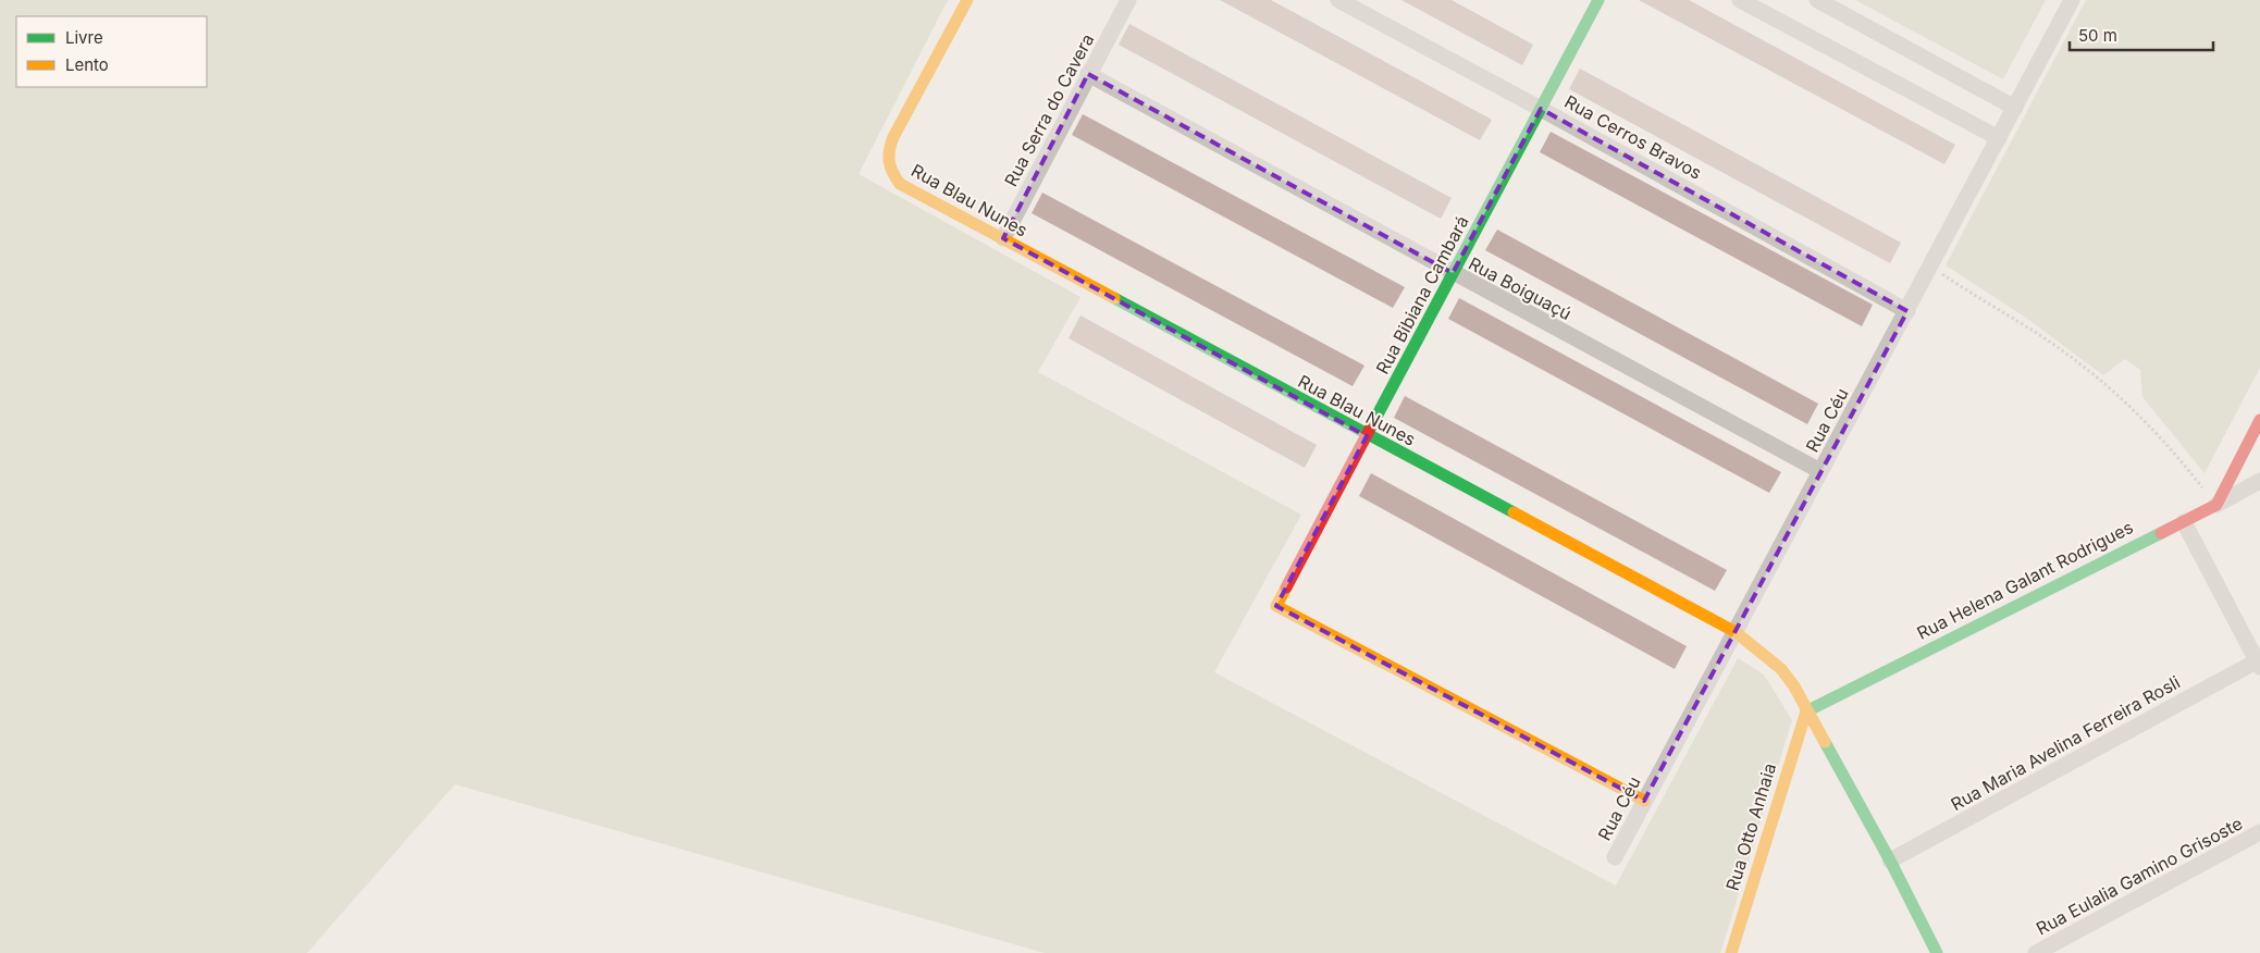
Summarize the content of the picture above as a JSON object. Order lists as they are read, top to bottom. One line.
{"streets":{"street":["Rua Serra do Cavera","Rua Cerros Bravos","Rua Blau Nunes","Rua Boiguaçú","Rua Bibiana Cambará","Rua Céu","Rua Helena Galant Rodrigues","Rua Maria Avelina Ferreira Rosli","Rua Otto Anhaia","Rua Eulalia Gamino Grisoste"]},"crossings":[["Rua Serra do Cavera","Rua Blau Nunes"],["Rua Serra do Cavera","Rua Boiguaçú"],["Rua Cerros Bravos","Rua Bibiana Cambará"],["Rua Cerros Bravos","Rua Céu"],["Rua Blau Nunes","Rua Bibiana Cambará"],["Rua Blau Nunes","Rua Céu"],["Rua Blau Nunes","Rua Helena Galant Rodrigues"],["Rua Blau Nunes","Rua Maria Avelina Ferreira Rosli"],["Rua Blau Nunes","Rua Otto Anhaia"],["Rua Boiguaçú","Rua Bibiana Cambará"],["Rua Boiguaçú","Rua Céu"],["Rua Bibiana Cambará","Rua Céu"],["Rua Helena Galant Rodrigues","Rua Otto Anhaia"]],"legend":["Livre","Lento"],"scale_bar":"50 m"}
